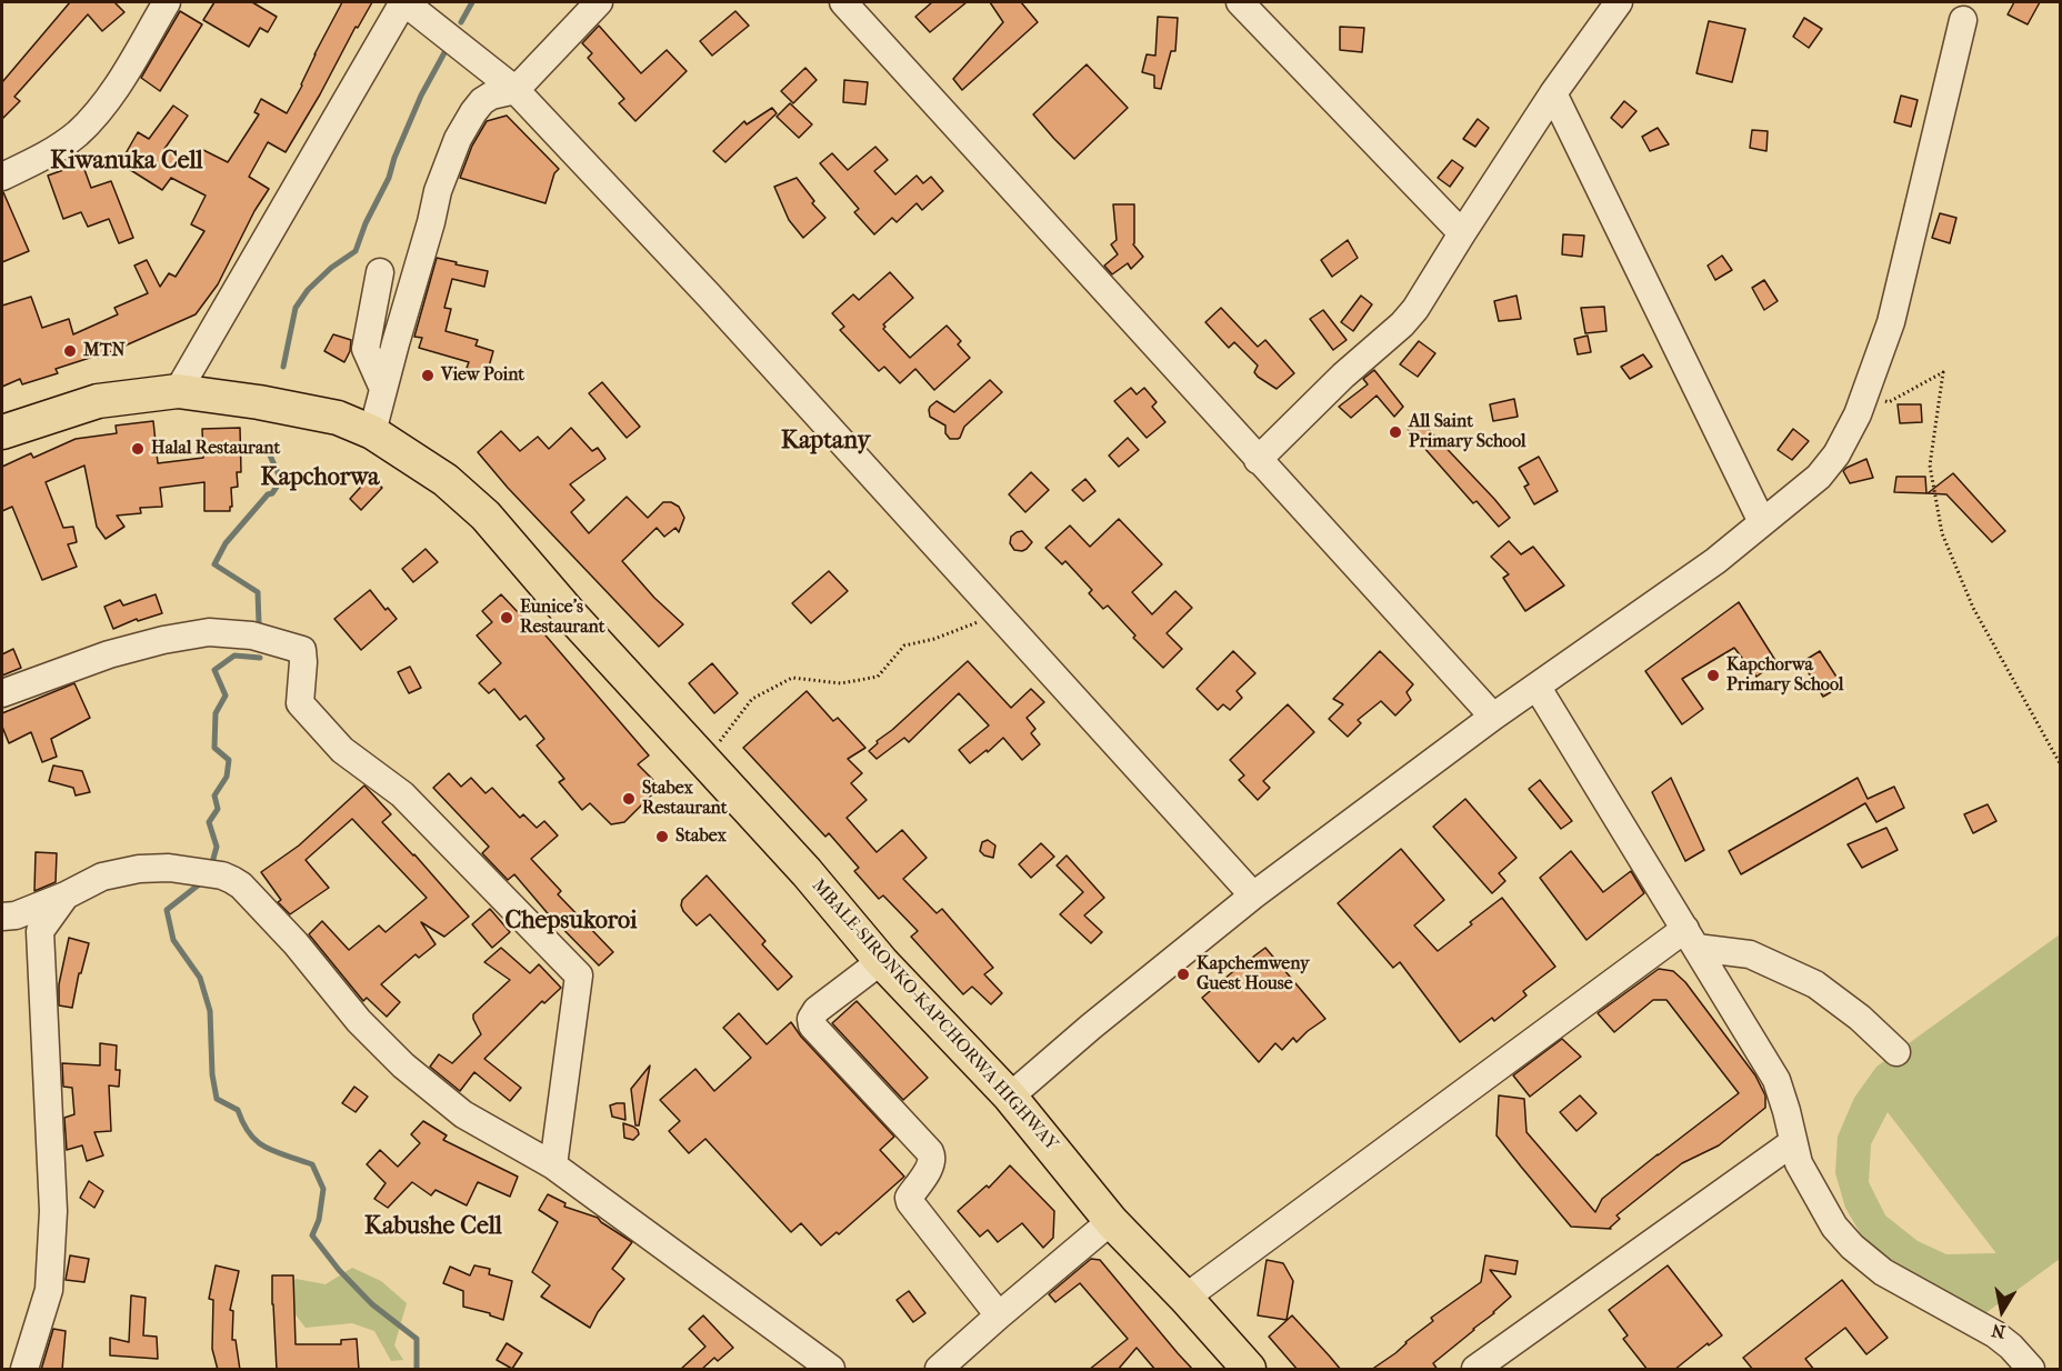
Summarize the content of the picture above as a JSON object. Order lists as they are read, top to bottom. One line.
{"streets":{"main road":["MBALE-SIRONKO-KAPCHORWA HIGHWAY"]},"districts":["Kiwanuka Cell","Kaptany","Kapchorwa","Chepsukoroi","Kabushe Cell"],"places":["MTN","View Point","All Saint Primary School","Halal Restaurant","Eunice's Restaurant","Kapchorwa Primary School","Stabex Restaurant","Stabex","Kapchemweny Guest House"],"north":"bottom"}
